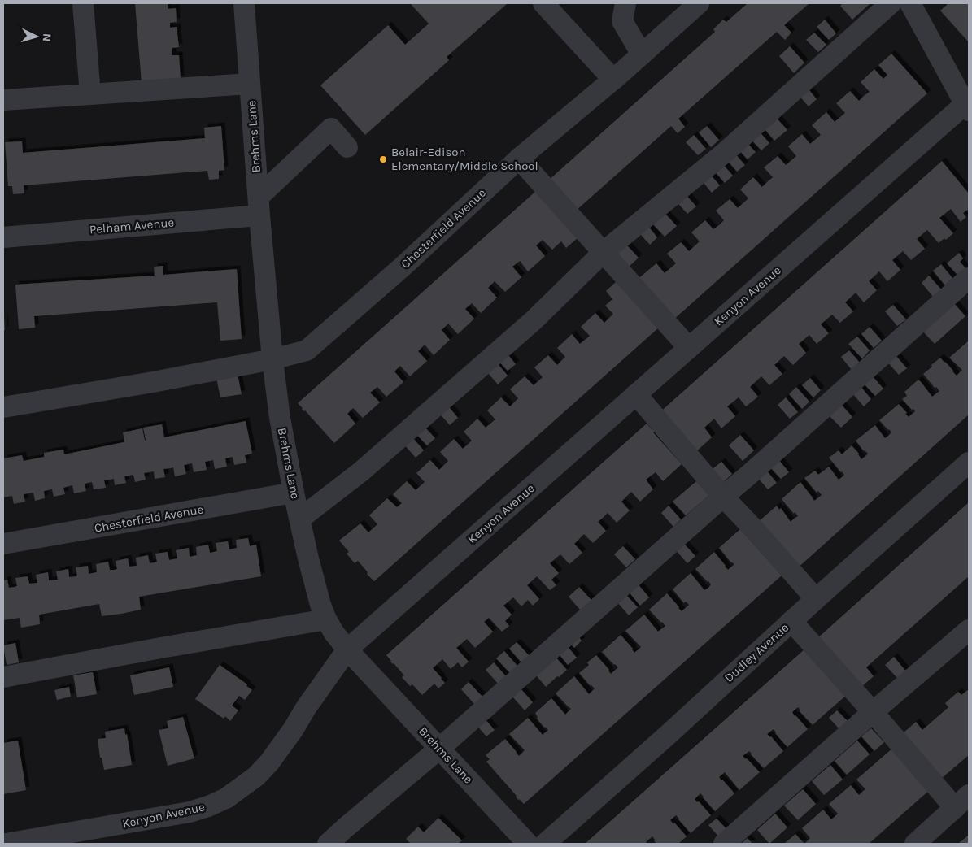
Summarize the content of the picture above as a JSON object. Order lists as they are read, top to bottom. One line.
{"streets":{"street":["Brehms Lane","Pelham Avenue","Chesterfield Avenue","Kenyon Avenue","Dudley Avenue"]},"crossings":[["Brehms Lane","Pelham Avenue"],["Brehms Lane","Chesterfield Avenue"],["Brehms Lane","Kenyon Avenue"]],"places":["Belair-Edison Elementary/Middle School"],"north":"right"}
